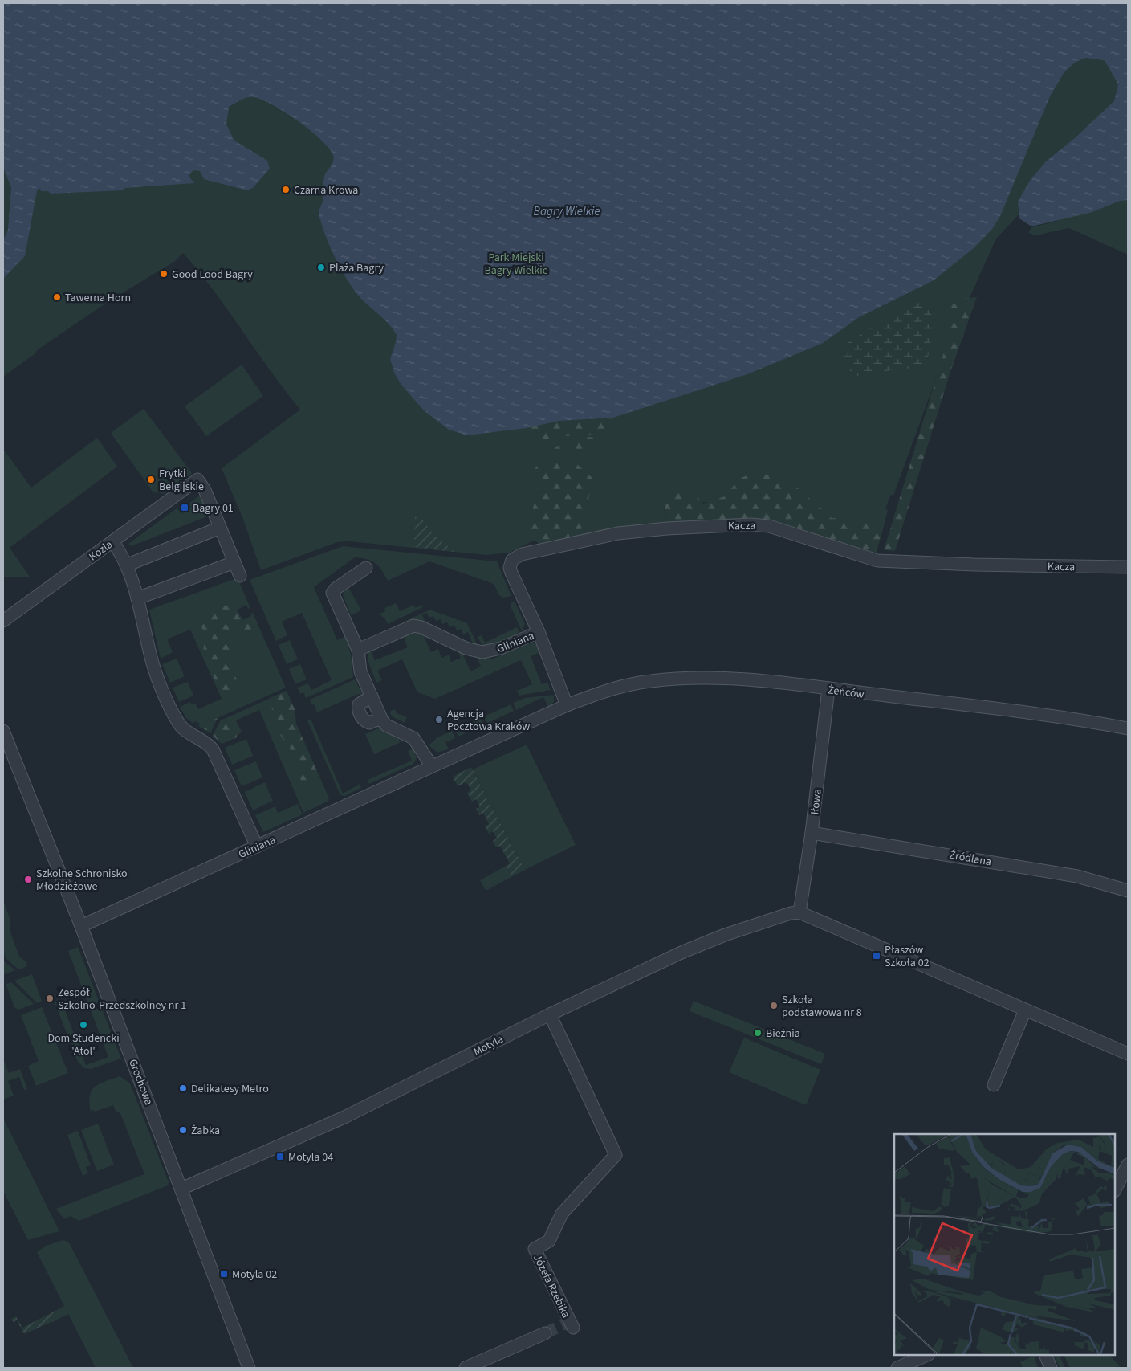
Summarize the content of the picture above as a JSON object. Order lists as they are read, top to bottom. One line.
{"streets":{"street":["Kacza","Kozia","Gliniana","Żeńców","Iłowa","Źródlana","Motyla","Grochowa","Józefa Rzebika"]},"crossings":[["Kacza","Gliniana"],["Kacza","Żeńców"],["Gliniana","Żeńców"],["Gliniana","Grochowa"],["Żeńców","Iłowa"],["Iłowa","Źródlana"],["Iłowa","Motyla"],["Motyla","Grochowa"],["Motyla","Józefa Rzebika"]],"water":["Bagry Wielkie"],"parks":["Park Miejski Bagry Wielkie"],"places":{"other":["Czarna Krowa","Plaża Bagry","Good Lood Bagry","Tawerna Horn","Frytki Belgijskie","Agencja Pocztowa Kraków","Szkolne Schronisko Młodzieżowe","Zespół Szkolno-Przedszkolney nr 1","Szkoła podstawowa nr 8","Dom Studencki \"Atol\"","Bieżnia","Delikatesy Metro","Żabka"],"transit":["Bagry 01","Płaszów Szkoła 02","Motyla 04","Motyla 02"]}}
